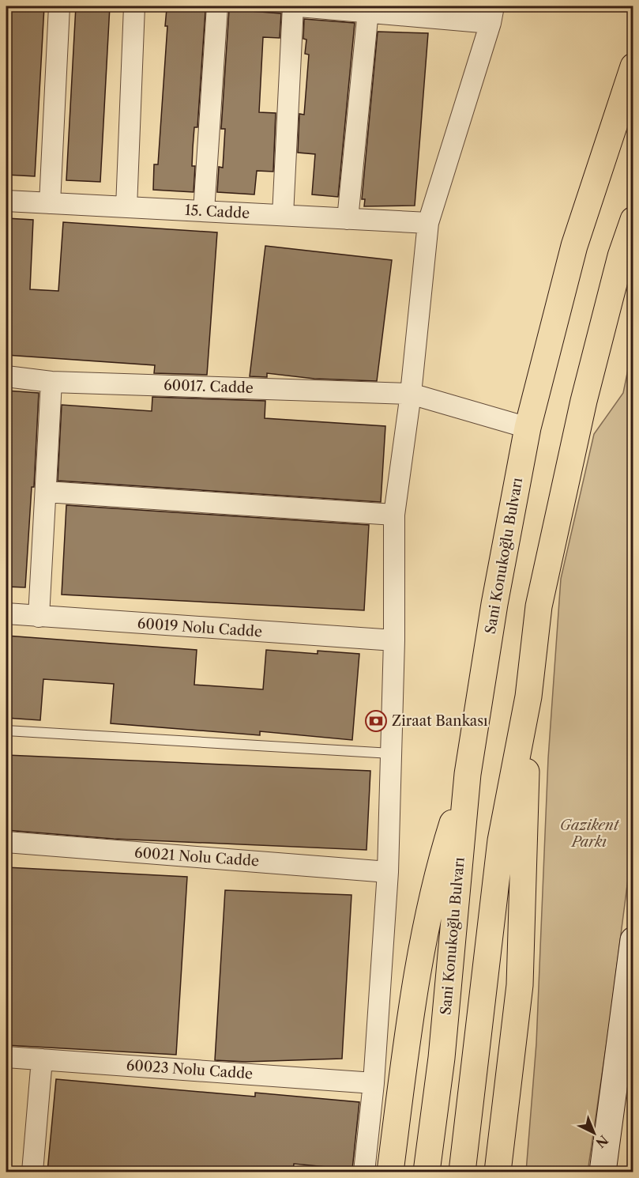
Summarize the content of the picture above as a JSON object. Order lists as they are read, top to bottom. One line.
{"streets":{"highway":["Sani Konukoğlu Bulvarı"],"street":["15. Cadde","60017. Cadde","60019 Nolu Cadde","60021 Nolu Cadde","60023 Nolu Cadde"]},"crossings":[["60017. Cadde","Sani Konukoğlu Bulvarı"]],"parks":["Gazikent Parkı"],"places":{"bank":["Ziraat Bankası"]},"north":"bottom right"}
